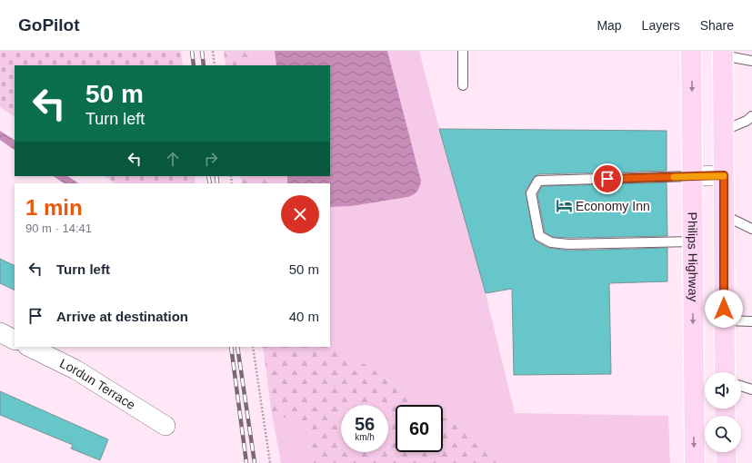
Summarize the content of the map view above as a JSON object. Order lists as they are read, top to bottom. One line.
{"streets":{"main road":["Philips Highway"],"street":["Lordun Terrace"]},"places":{"hotel":["Economy Inn"]},"page":{"header":"GoPilot","nav":["Map","Layers","Share"],"turn":["50 m","Turn left"],"heading":["1 min","90 m · 14:41"],"list":[{"name":"Turn left","value":"50 m"},{"name":"Arrive at destination","value":"40 m"}],"speed":"56 km/h","limit":"60"}}
